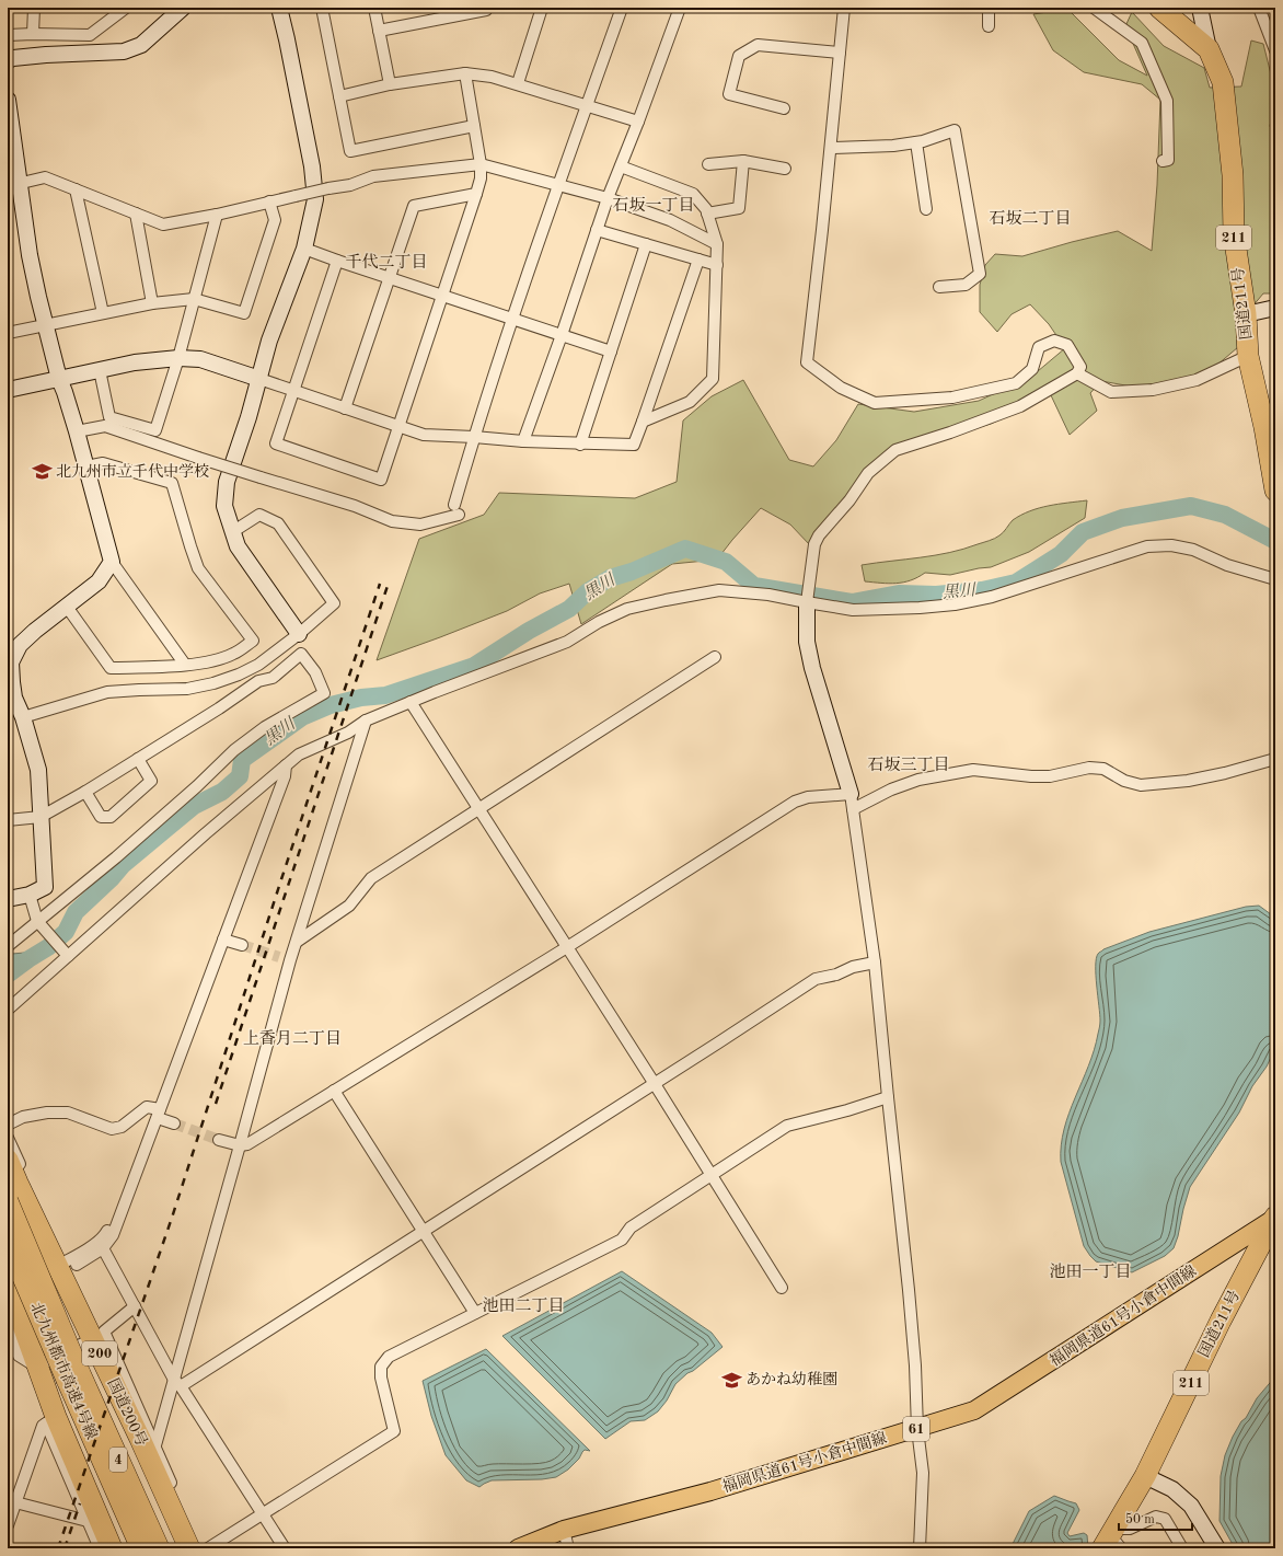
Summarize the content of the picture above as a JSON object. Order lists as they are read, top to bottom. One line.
{"streets":{"highway":["211","国道211号","200","北九州都市高速4号線","国道200号","4"],"main road":["福岡県道61号小倉中間線","61"]},"crossings":[["国道211号","福岡県道61号小倉中間線"]],"districts":["石坂一丁目","石坂二丁目","千代二丁目","石坂三丁目","上香月二丁目","池田一丁目","池田二丁目"],"water":["黒川"],"places":{"school or university":["北九州市立千代中学校","あかね幼稚園"]},"scale_bar":"50 m"}
